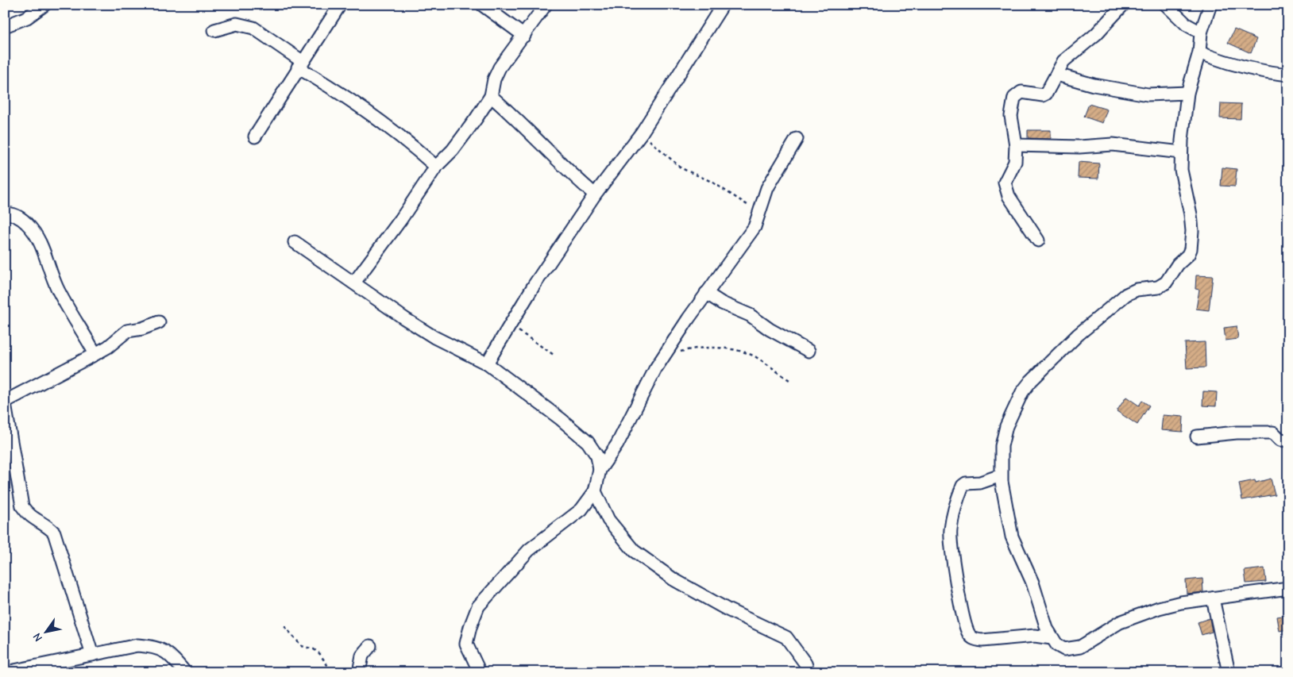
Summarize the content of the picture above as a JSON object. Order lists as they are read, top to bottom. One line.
{"north":"bottom left"}
